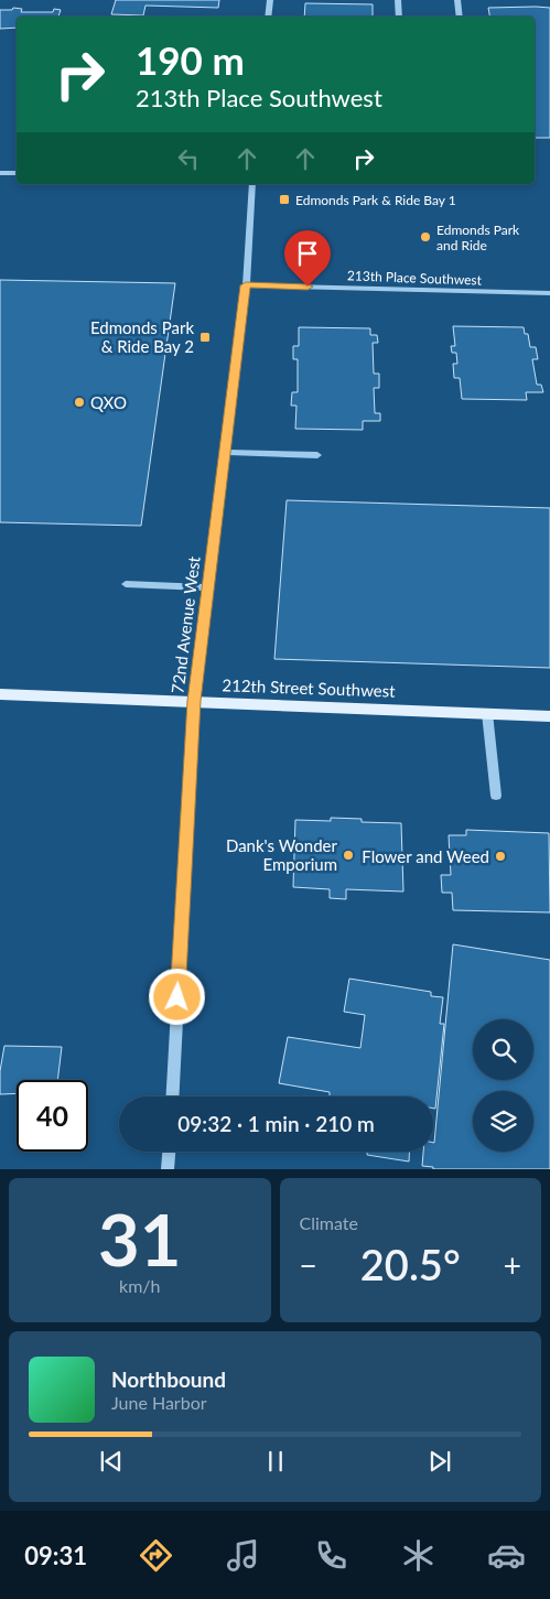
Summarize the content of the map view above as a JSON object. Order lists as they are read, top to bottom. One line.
{"streets":{"main road":["212th Street Southwest"],"street":["213th Place Southwest","72nd Avenue West"]},"crossings":[["213th Place Southwest","72nd Avenue West"],["72nd Avenue West","212th Street Southwest"]],"places":{"transit":["Edmonds Park & Ride Bay 1","Edmonds Park & Ride Bay 2"],"other":["Edmonds Park and Ride","QXO","Dank's Wonder Emporium","Flower and Weed"]},"page":{"turn":["190 m","213th Place Southwest"],"limit":"40","trip":"09:32 · 1 min · 210 m","tile":[["31","km/h"],"Climate"],"heat":["−","20.5°","+"],"song":["Northbound","June Harbor"],"tabs":"09:31"}}
